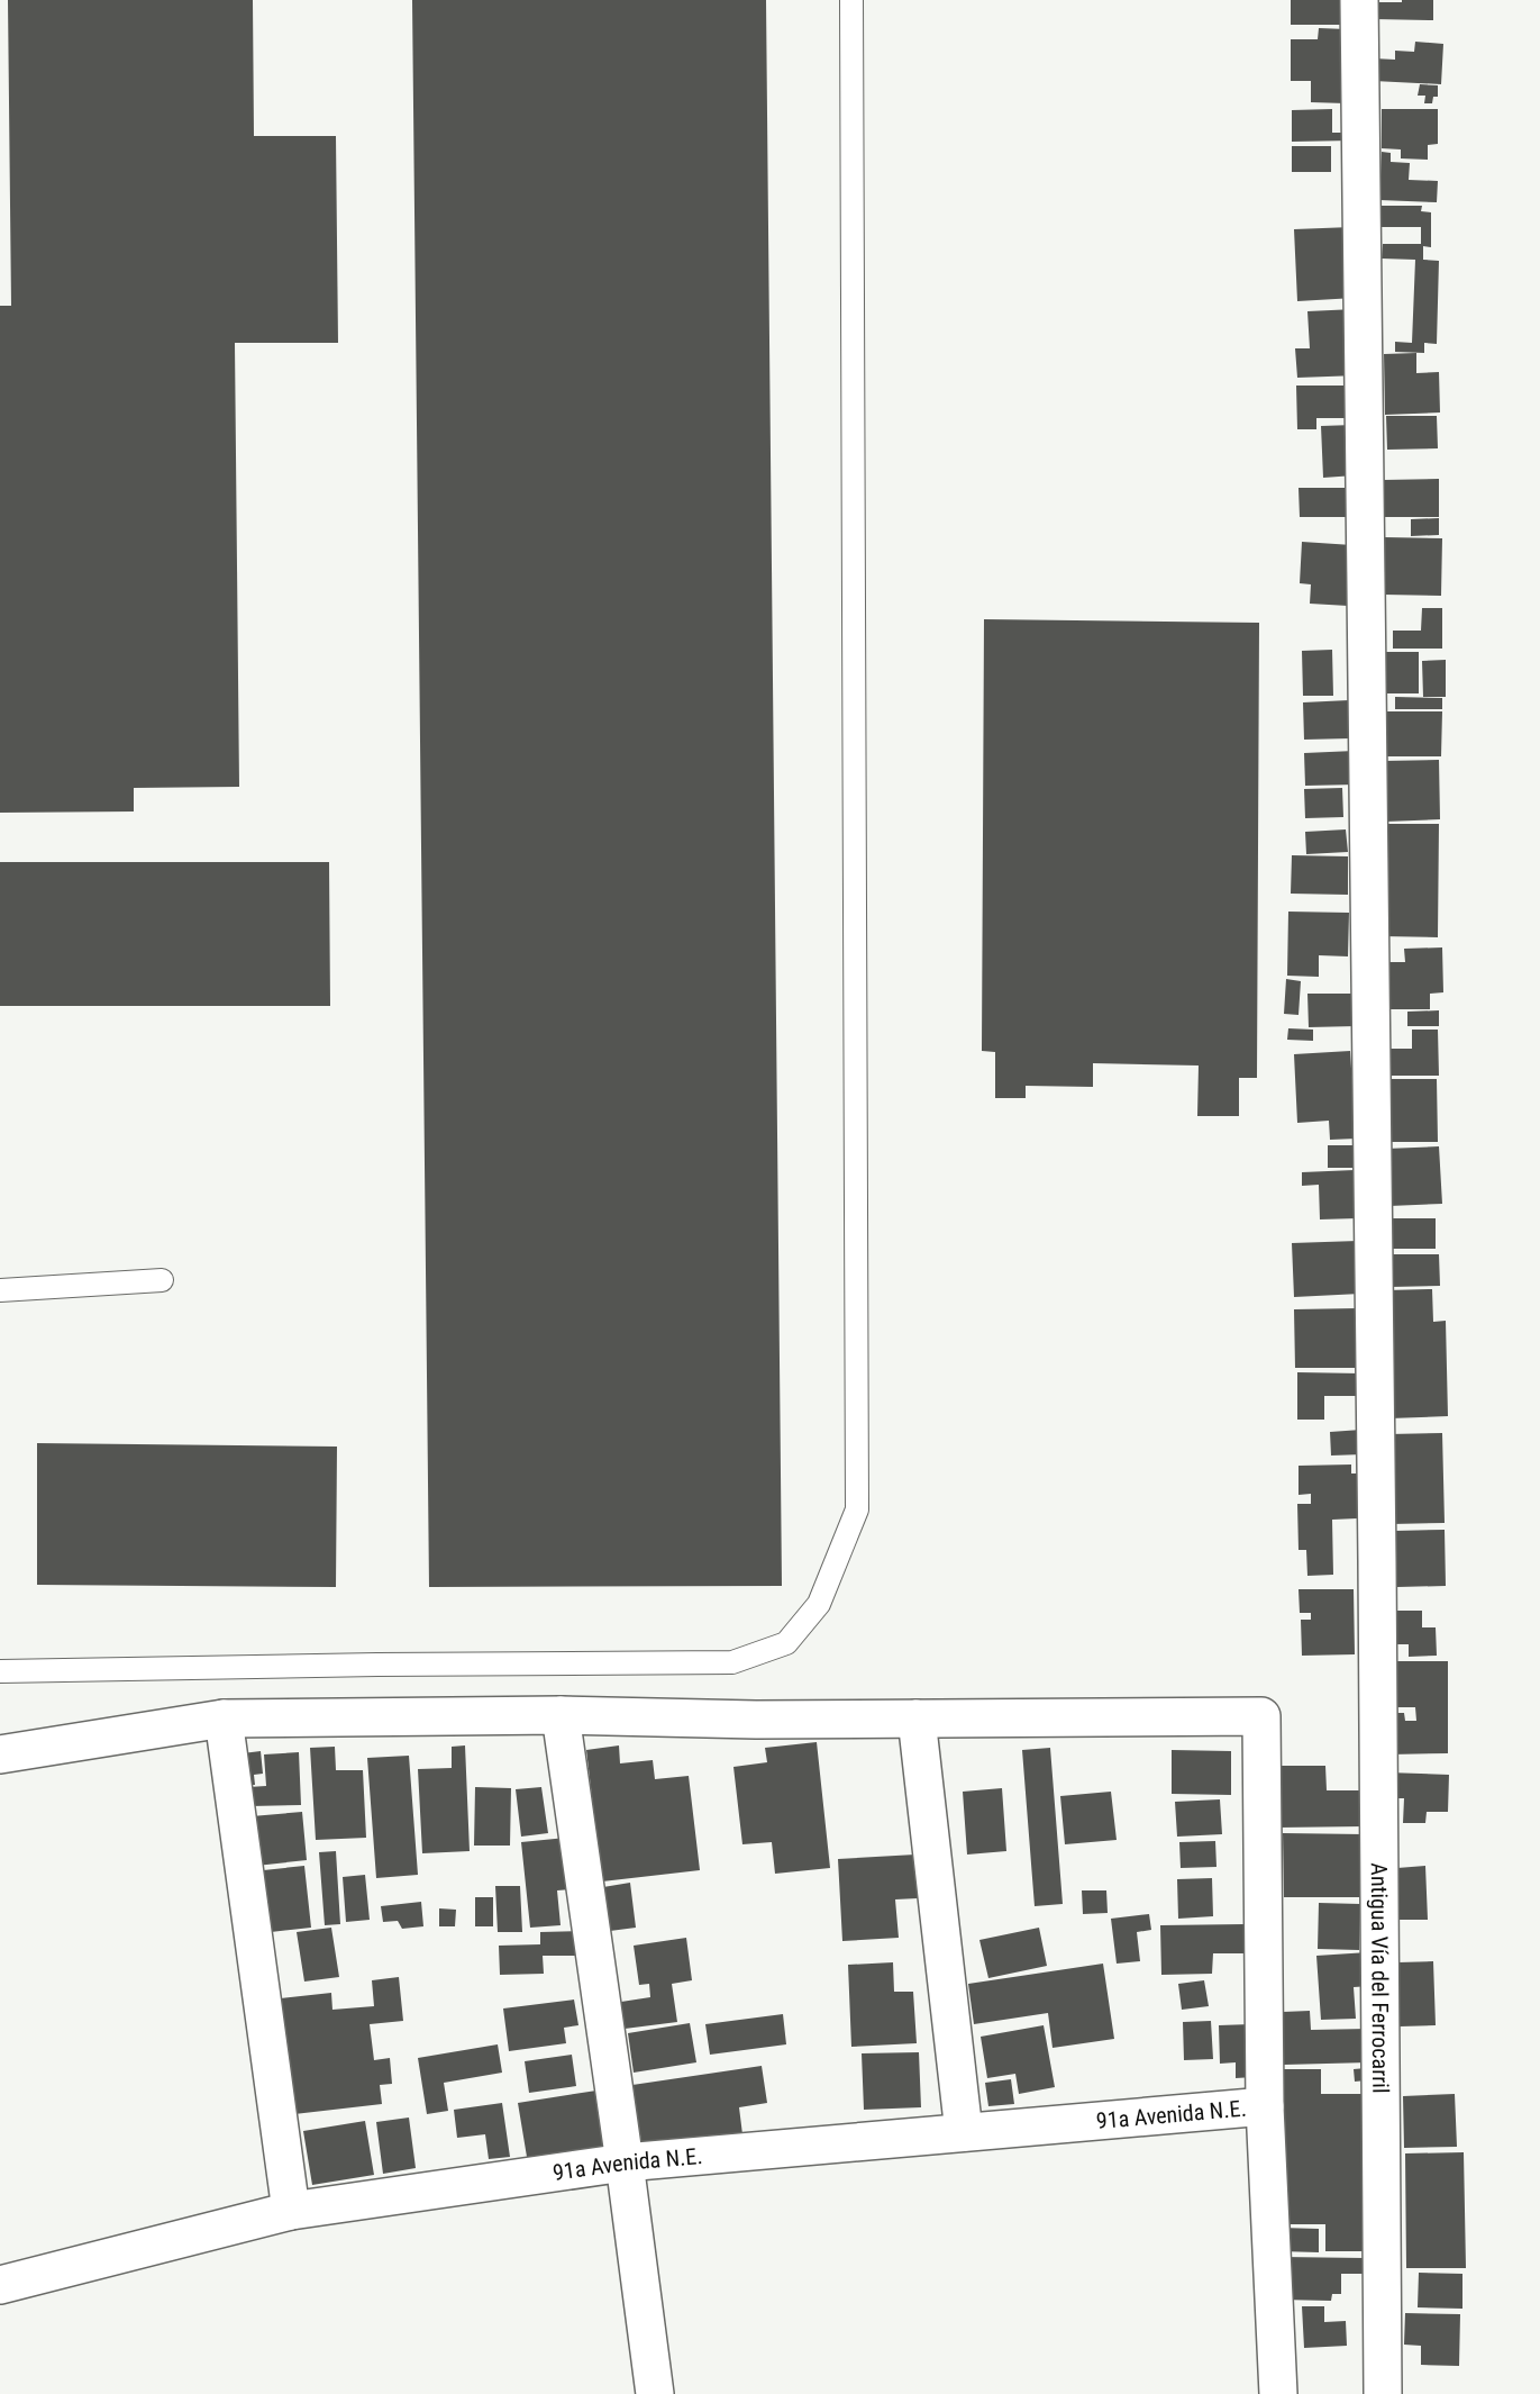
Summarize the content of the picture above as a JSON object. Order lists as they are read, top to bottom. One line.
{"streets":{"street":["Antigua Vía del Ferrocarril","91a Avenida N.E."]}}
